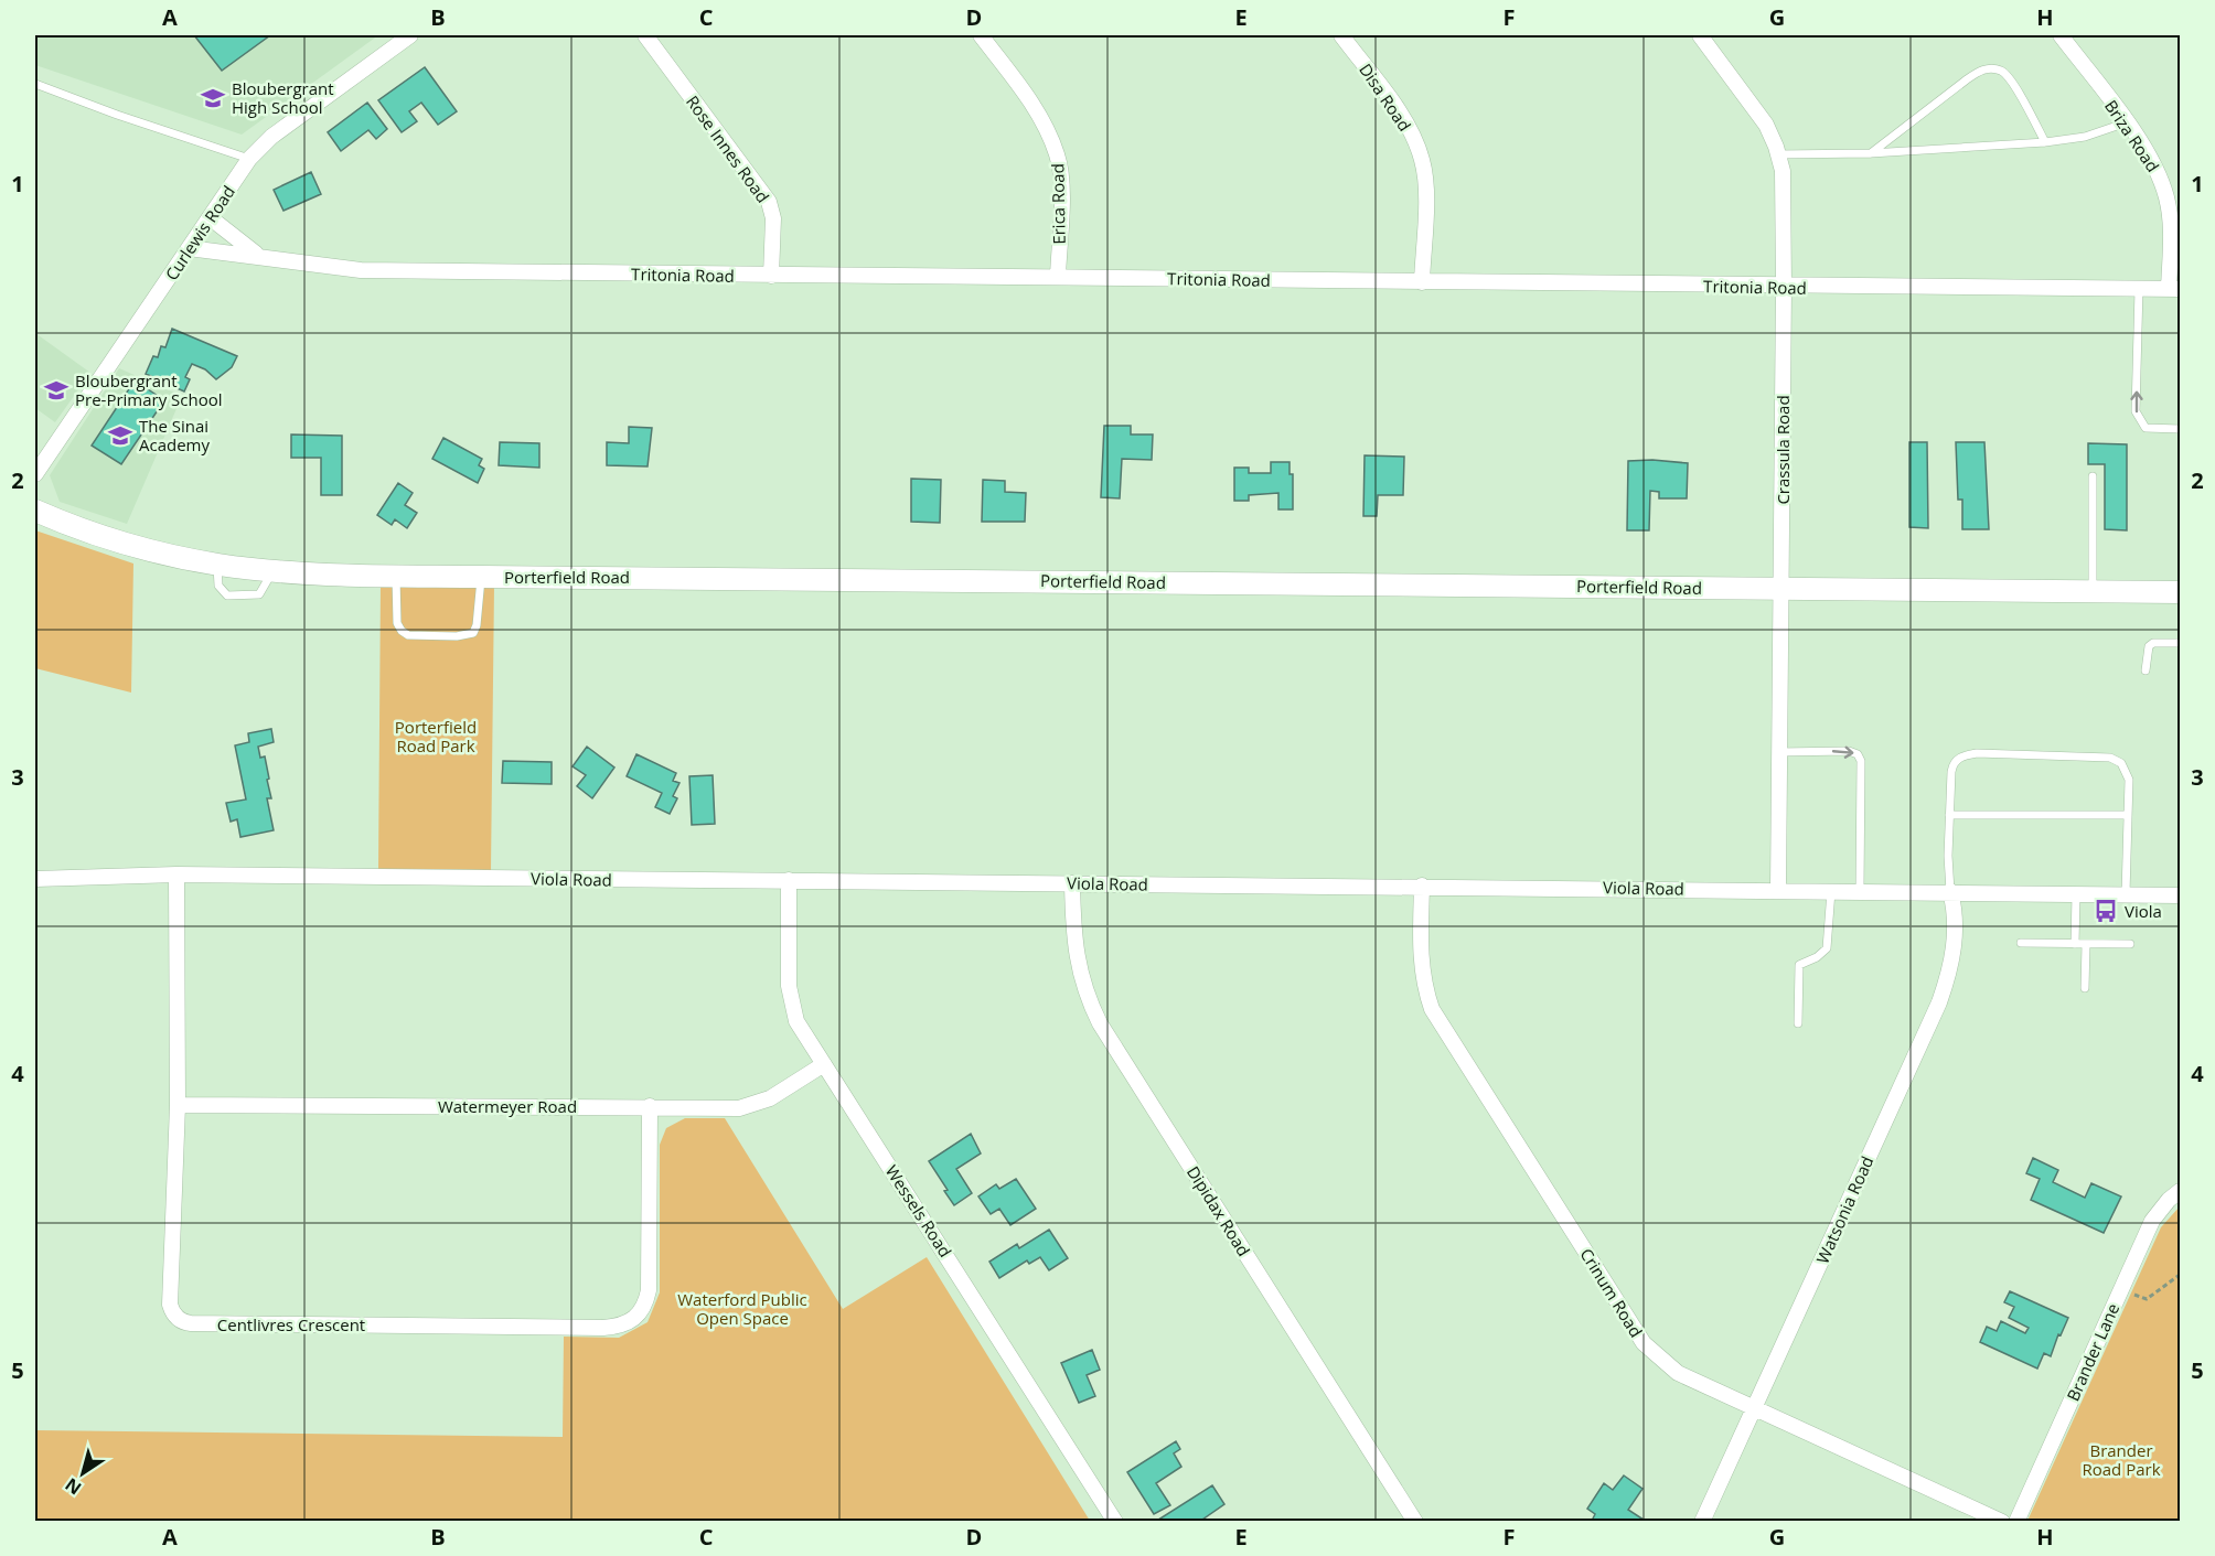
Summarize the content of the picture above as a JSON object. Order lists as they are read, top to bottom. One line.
{"streets":{"street":["Disa Road","Briza Road","Rose Innes Road","Erica Road","Curlewis Road","Tritonia Road","Crassula Road","Porterfield Road","Viola Road","Watermeyer Road","Watsonia Road","Wessels Road","Dipidax Road","Crinum Road","Centlivres Crescent","Brander Lane"]},"crossings":[["Disa Road","Tritonia Road"],["Briza Road","Tritonia Road"],["Rose Innes Road","Tritonia Road"],["Erica Road","Tritonia Road"],["Curlewis Road","Tritonia Road"],["Tritonia Road","Crassula Road"],["Crassula Road","Porterfield Road"],["Crassula Road","Viola Road"],["Viola Road","Watsonia Road"],["Viola Road","Wessels Road"],["Viola Road","Dipidax Road"],["Viola Road","Crinum Road"],["Viola Road","Centlivres Crescent"],["Watermeyer Road","Wessels Road"],["Watermeyer Road","Centlivres Crescent"],["Watsonia Road","Crinum Road"]],"parks":["Porterfield Road Park","Waterford Public Open Space","Brander Road Park"],"places":{"school or university":["Bloubergrant High School","Bloubergrant Pre-Primary School","The Sinai Academy"],"bus stop":["Viola"]},"north":"bottom left","grid":{"columns":["A","B","C","D","E","F","G","H"],"rows":["1","2","3","4","5"]}}
